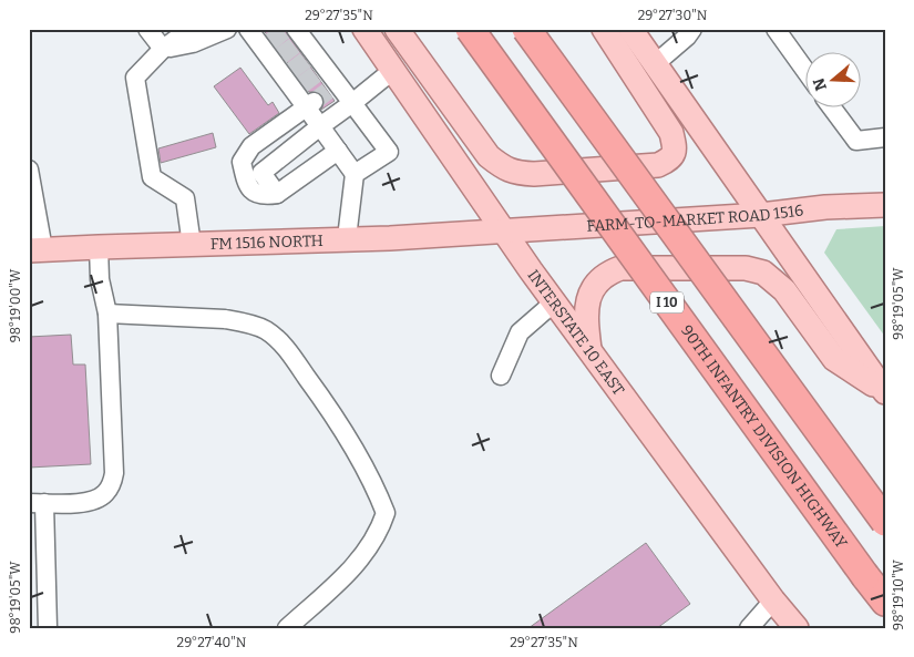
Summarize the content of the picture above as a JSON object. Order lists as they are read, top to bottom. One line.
{"streets":{"highway":["I 10","90TH INFANTRY DIVISION HIGHWAY"],"main road":["FARM-TO-MARKET ROAD 1516","FM 1516 NORTH","INTERSTATE 10 EAST"]},"crossings":[["FARM-TO-MARKET ROAD 1516","FM 1516 NORTH"],["FARM-TO-MARKET ROAD 1516","INTERSTATE 10 EAST"],["FM 1516 NORTH","INTERSTATE 10 EAST"]],"north":"left","coordinates":["29°27'35\"N","29°27'30\"N","98°19'05\"W","98°19'00\"W","98°19'10\"W","29°27'40\"N"]}
